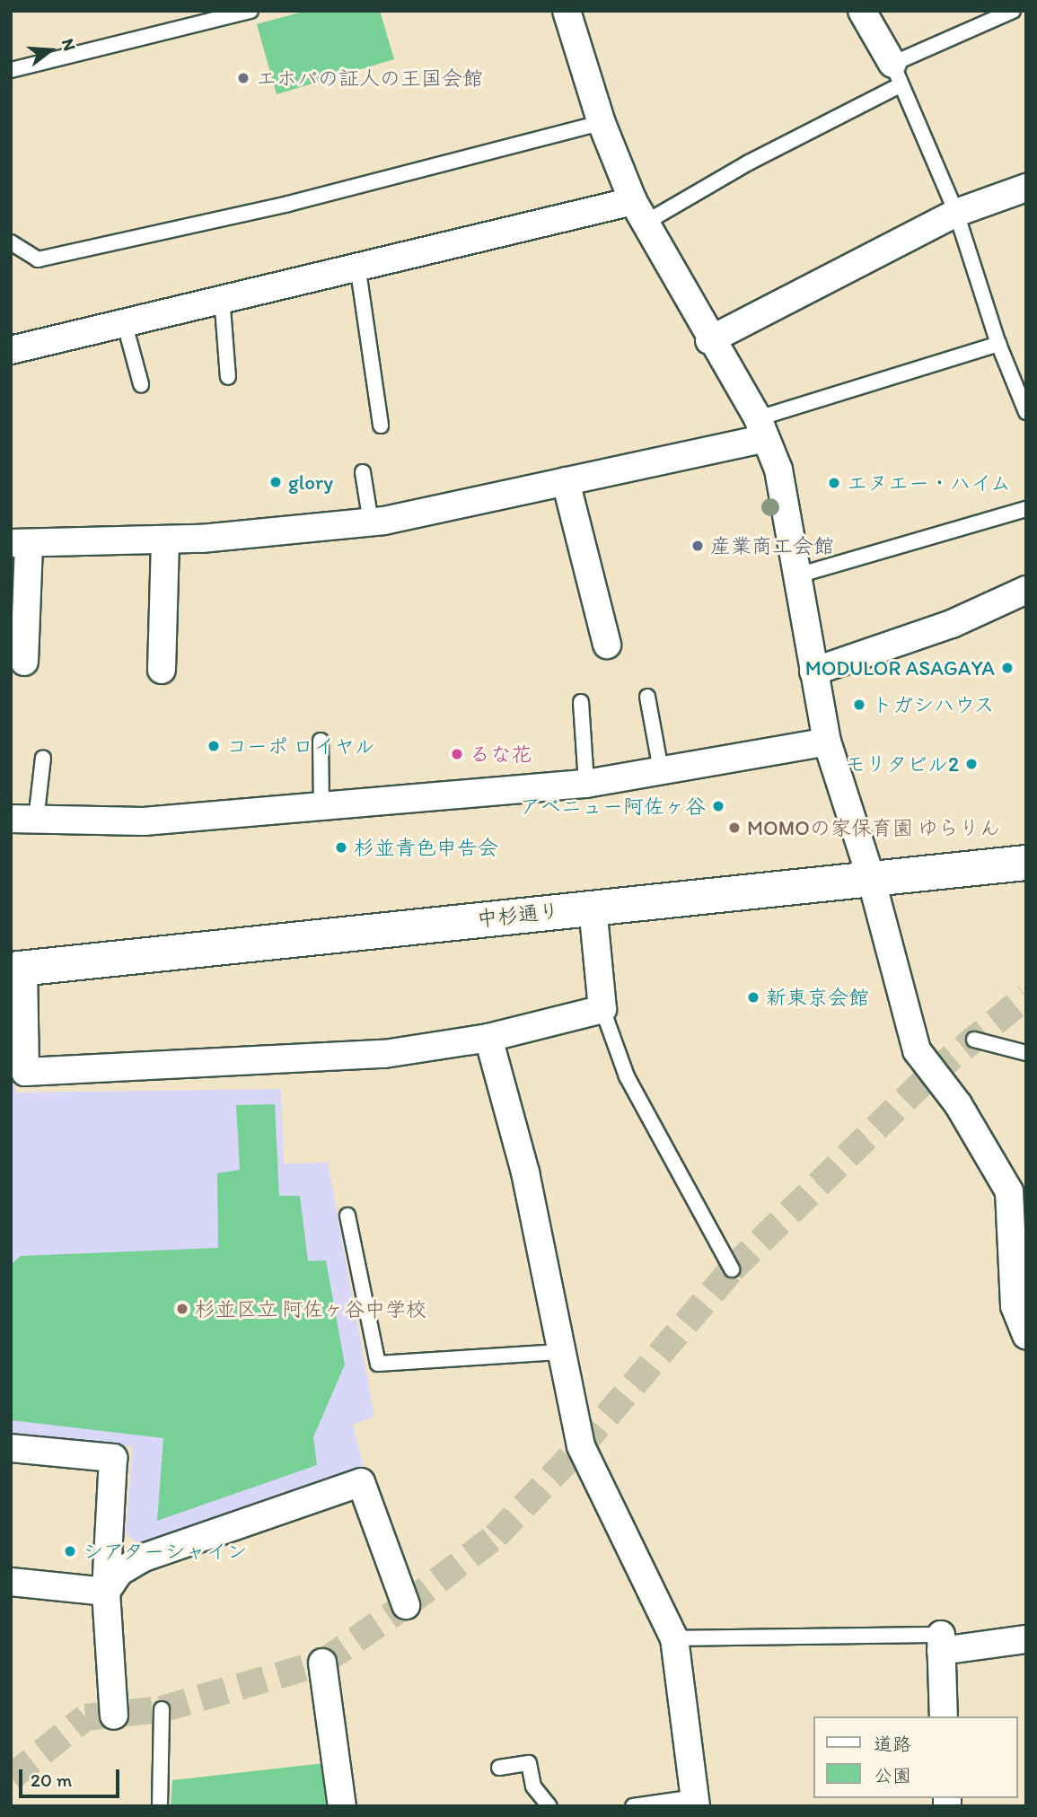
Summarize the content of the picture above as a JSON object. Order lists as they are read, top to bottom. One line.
{"streets":{"main road":["中杉通り"]},"places":["エホバの証人の王国会館","glory","エヌエー・ハイム","産業商工会館","MODULOR ASAGAYA","トガシハウス","コーポ ロイヤル","るな花","モリタビル2","アベニュー阿佐ヶ谷","MOMOの家保育園 ゆらりん","杉並青色申告会","新東京会館","杉並区立 阿佐ヶ谷中学校","シアターシャイン"],"legend":["道路","公園"],"scale_bar":"20 m","north":"right"}
